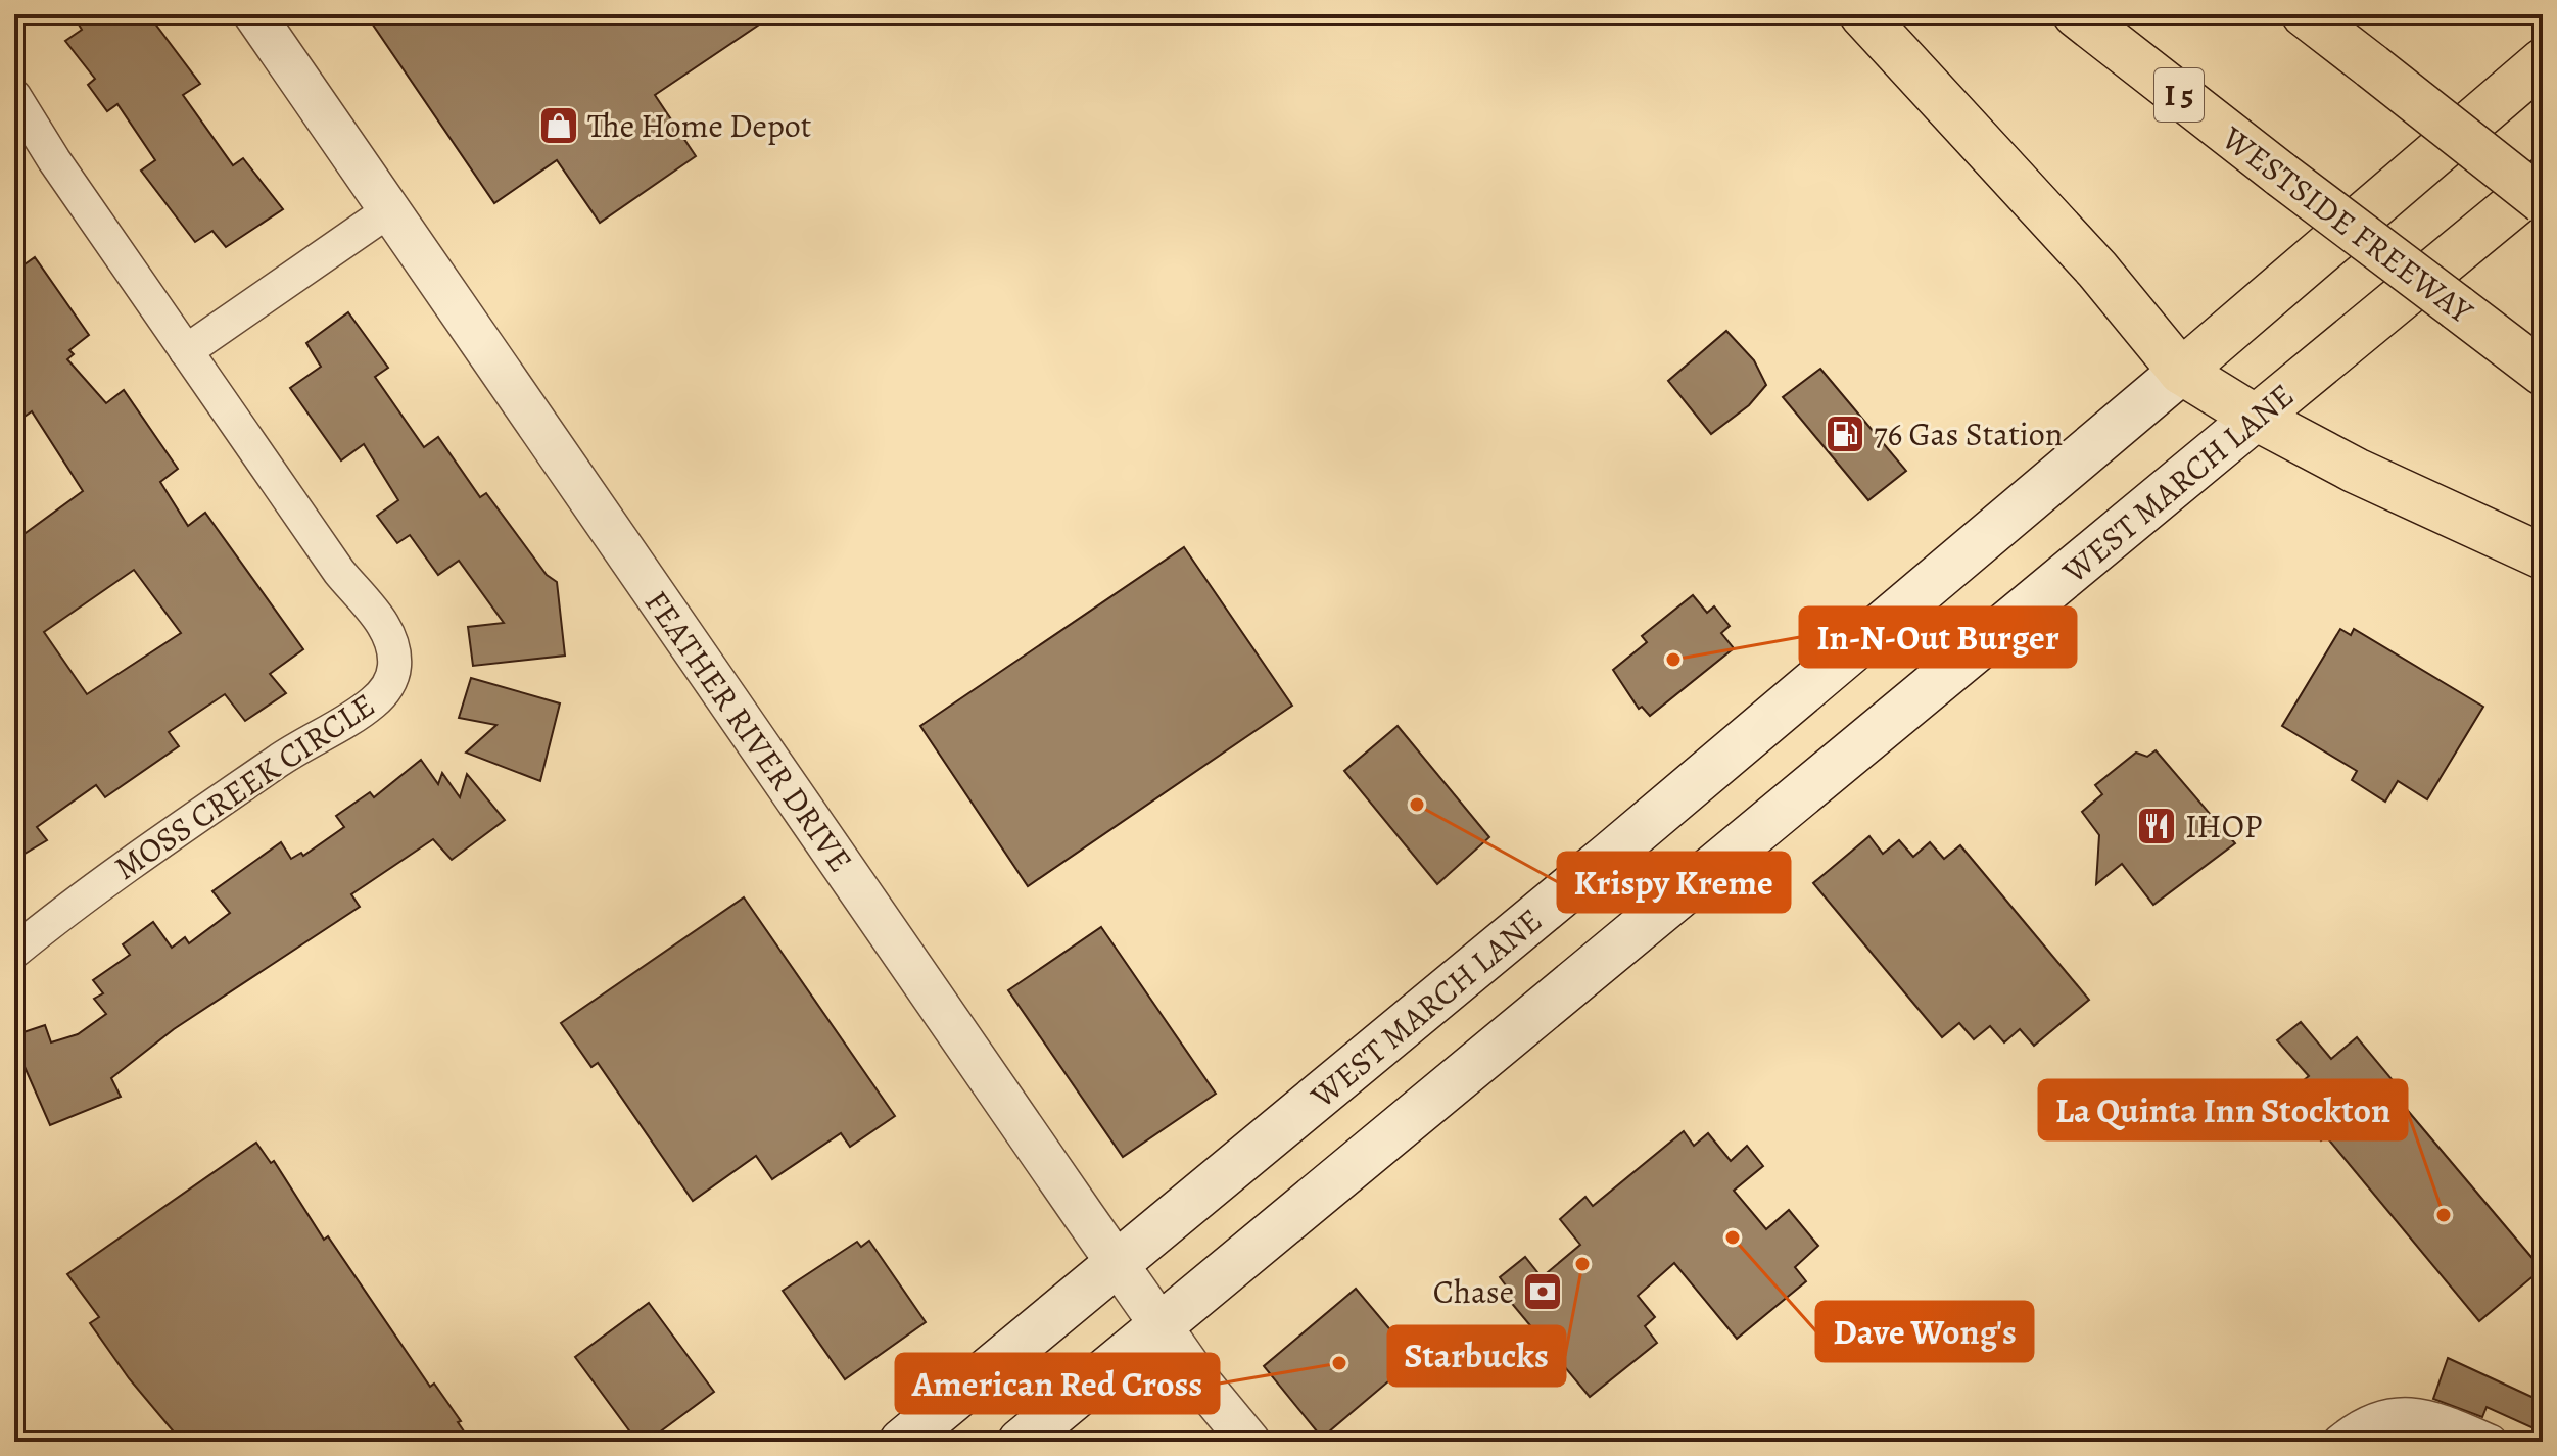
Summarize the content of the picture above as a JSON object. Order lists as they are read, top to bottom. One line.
{"streets":{"main road":["I 5","WESTSIDE FREEWAY","WEST MARCH LANE"],"street":["FEATHER RIVER DRIVE","MOSS CREEK CIRCLE"]},"crossings":[["WEST MARCH LANE","FEATHER RIVER DRIVE"]],"places":{"shop":["The Home Depot"],"fuel station":["76 Gas Station"],"other":["In-N-Out Burger","Krispy Kreme","La Quinta Inn Stockton","Dave Wong's","Starbucks","American Red Cross"],"restaurant":["IHOP"],"bank":["Chase"]}}
